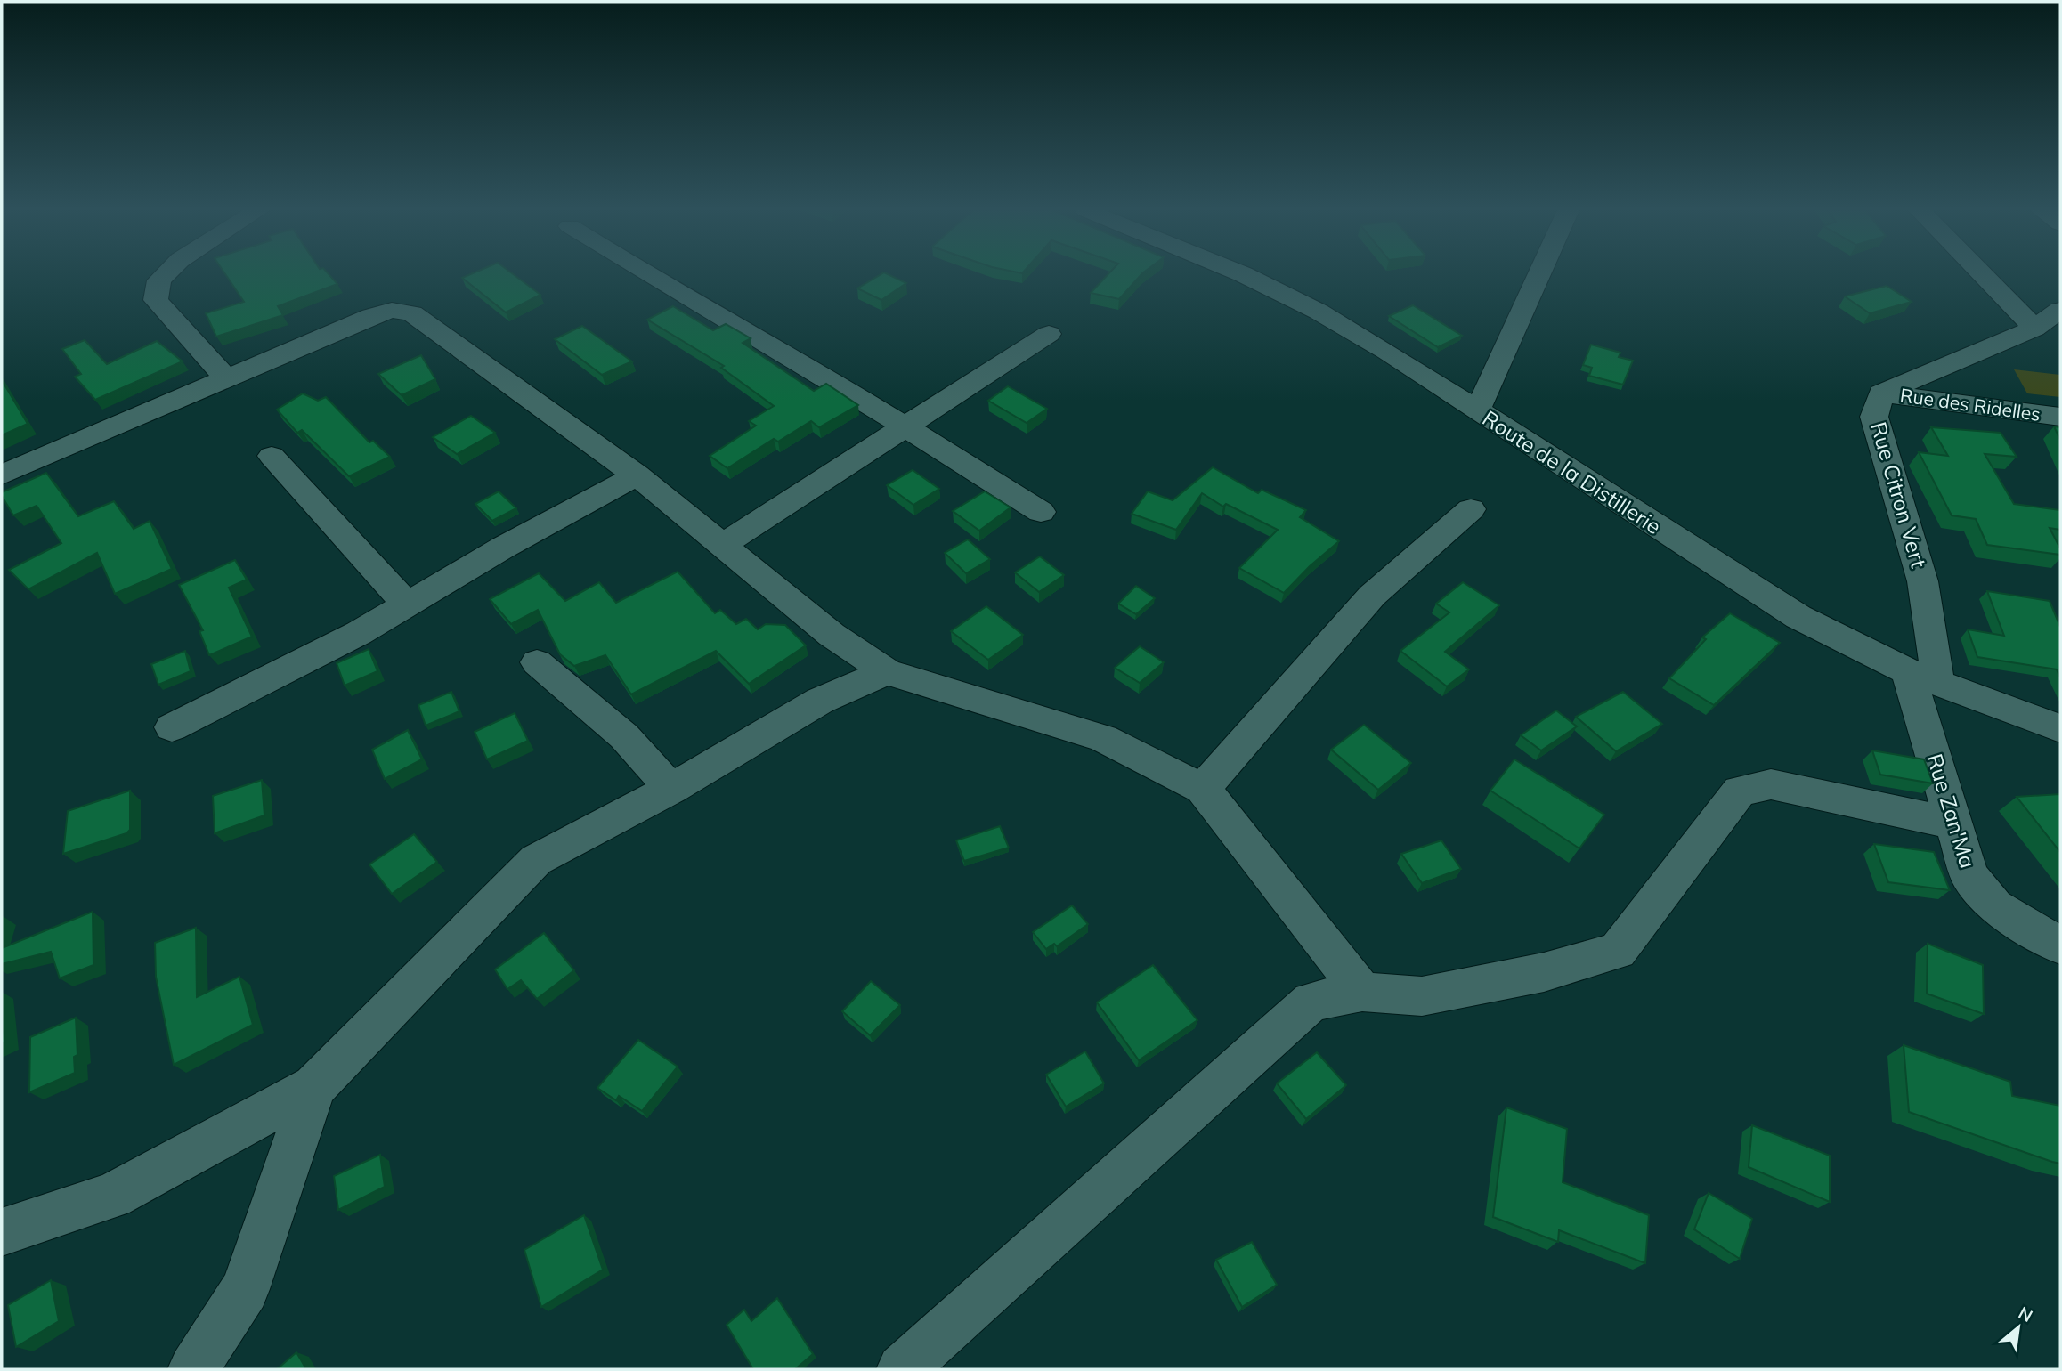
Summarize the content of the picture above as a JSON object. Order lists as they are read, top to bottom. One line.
{"streets":{"street":["Rue des Ridelles","Route de la Distillerie","Rue Citron Vert","Rue Zan'Ma"]},"crossings":[["Rue des Ridelles","Rue Citron Vert"],["Route de la Distillerie","Rue Citron Vert"],["Route de la Distillerie","Rue Zan'Ma"],["Rue Citron Vert","Rue Zan'Ma"]],"north":"top right"}
